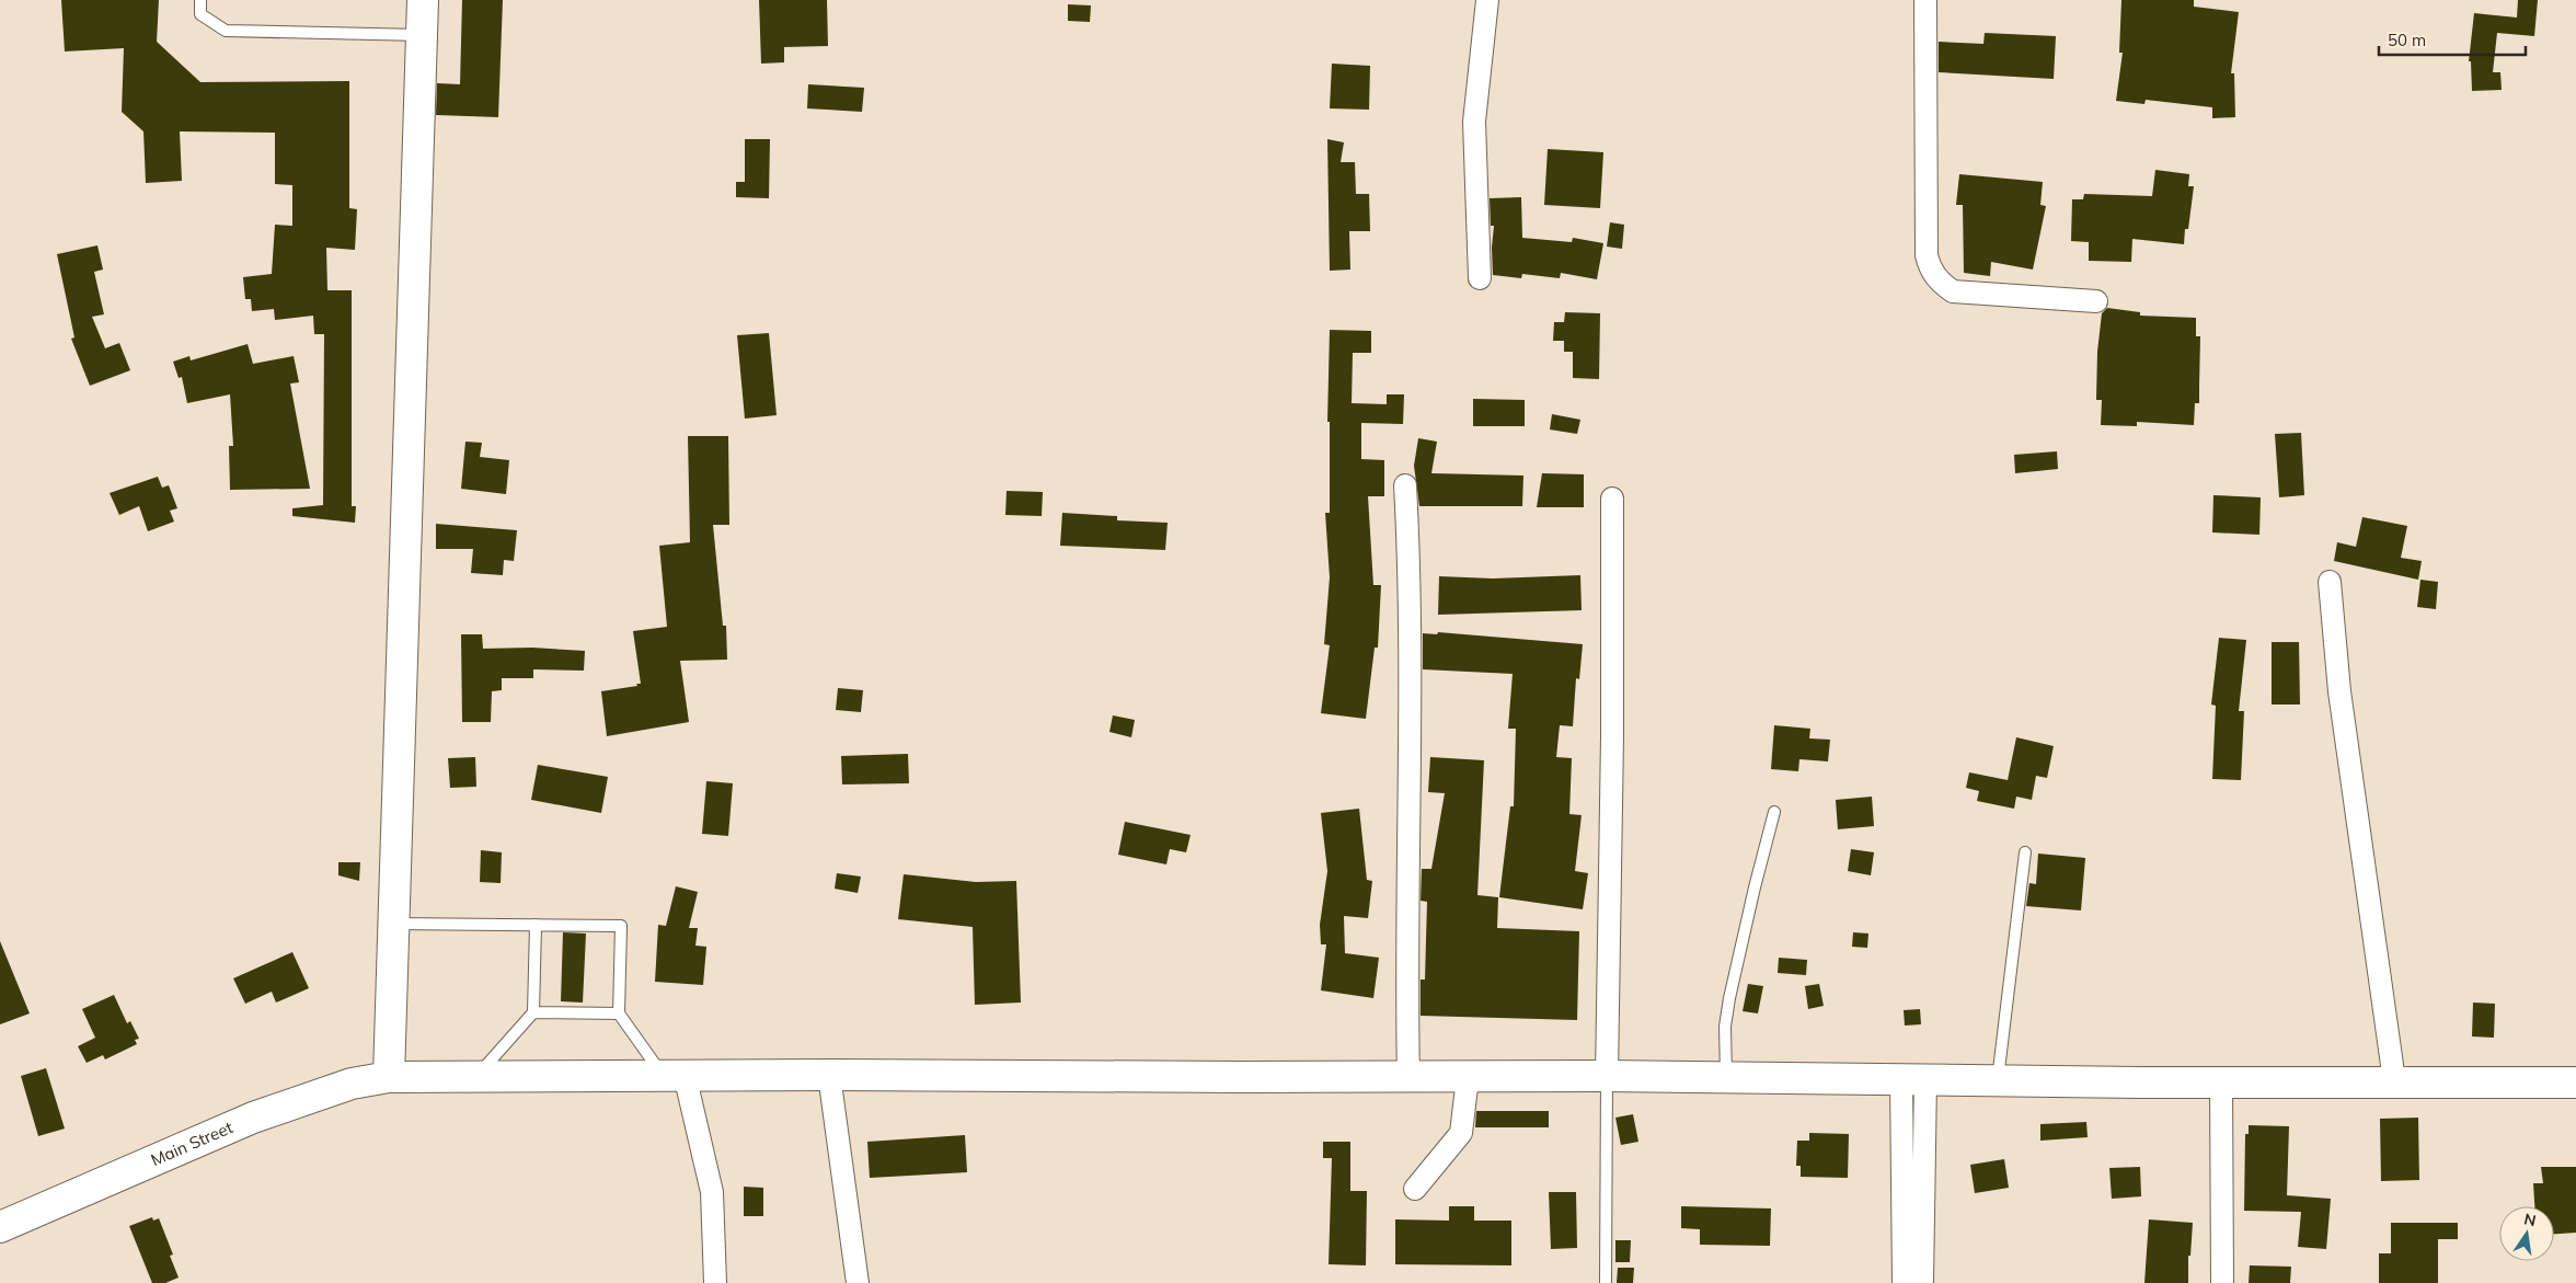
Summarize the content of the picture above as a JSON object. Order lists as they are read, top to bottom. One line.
{"streets":{"main road":["Main Street"]},"scale_bar":"50 m","north":"top"}
